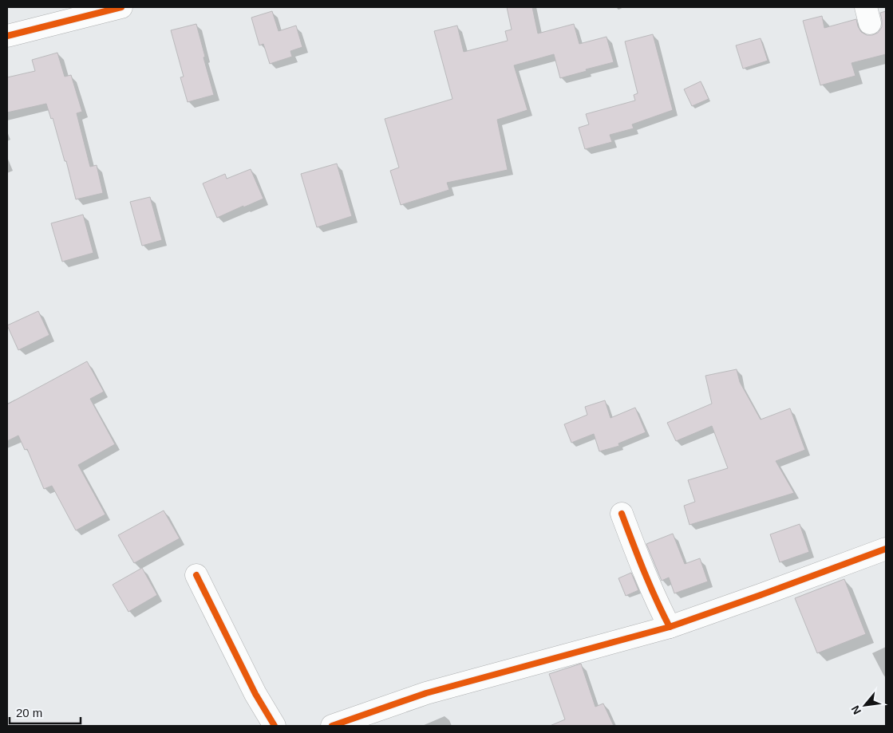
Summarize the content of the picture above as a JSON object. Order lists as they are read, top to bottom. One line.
{"scale_bar":"20 m","north":"bottom left"}
